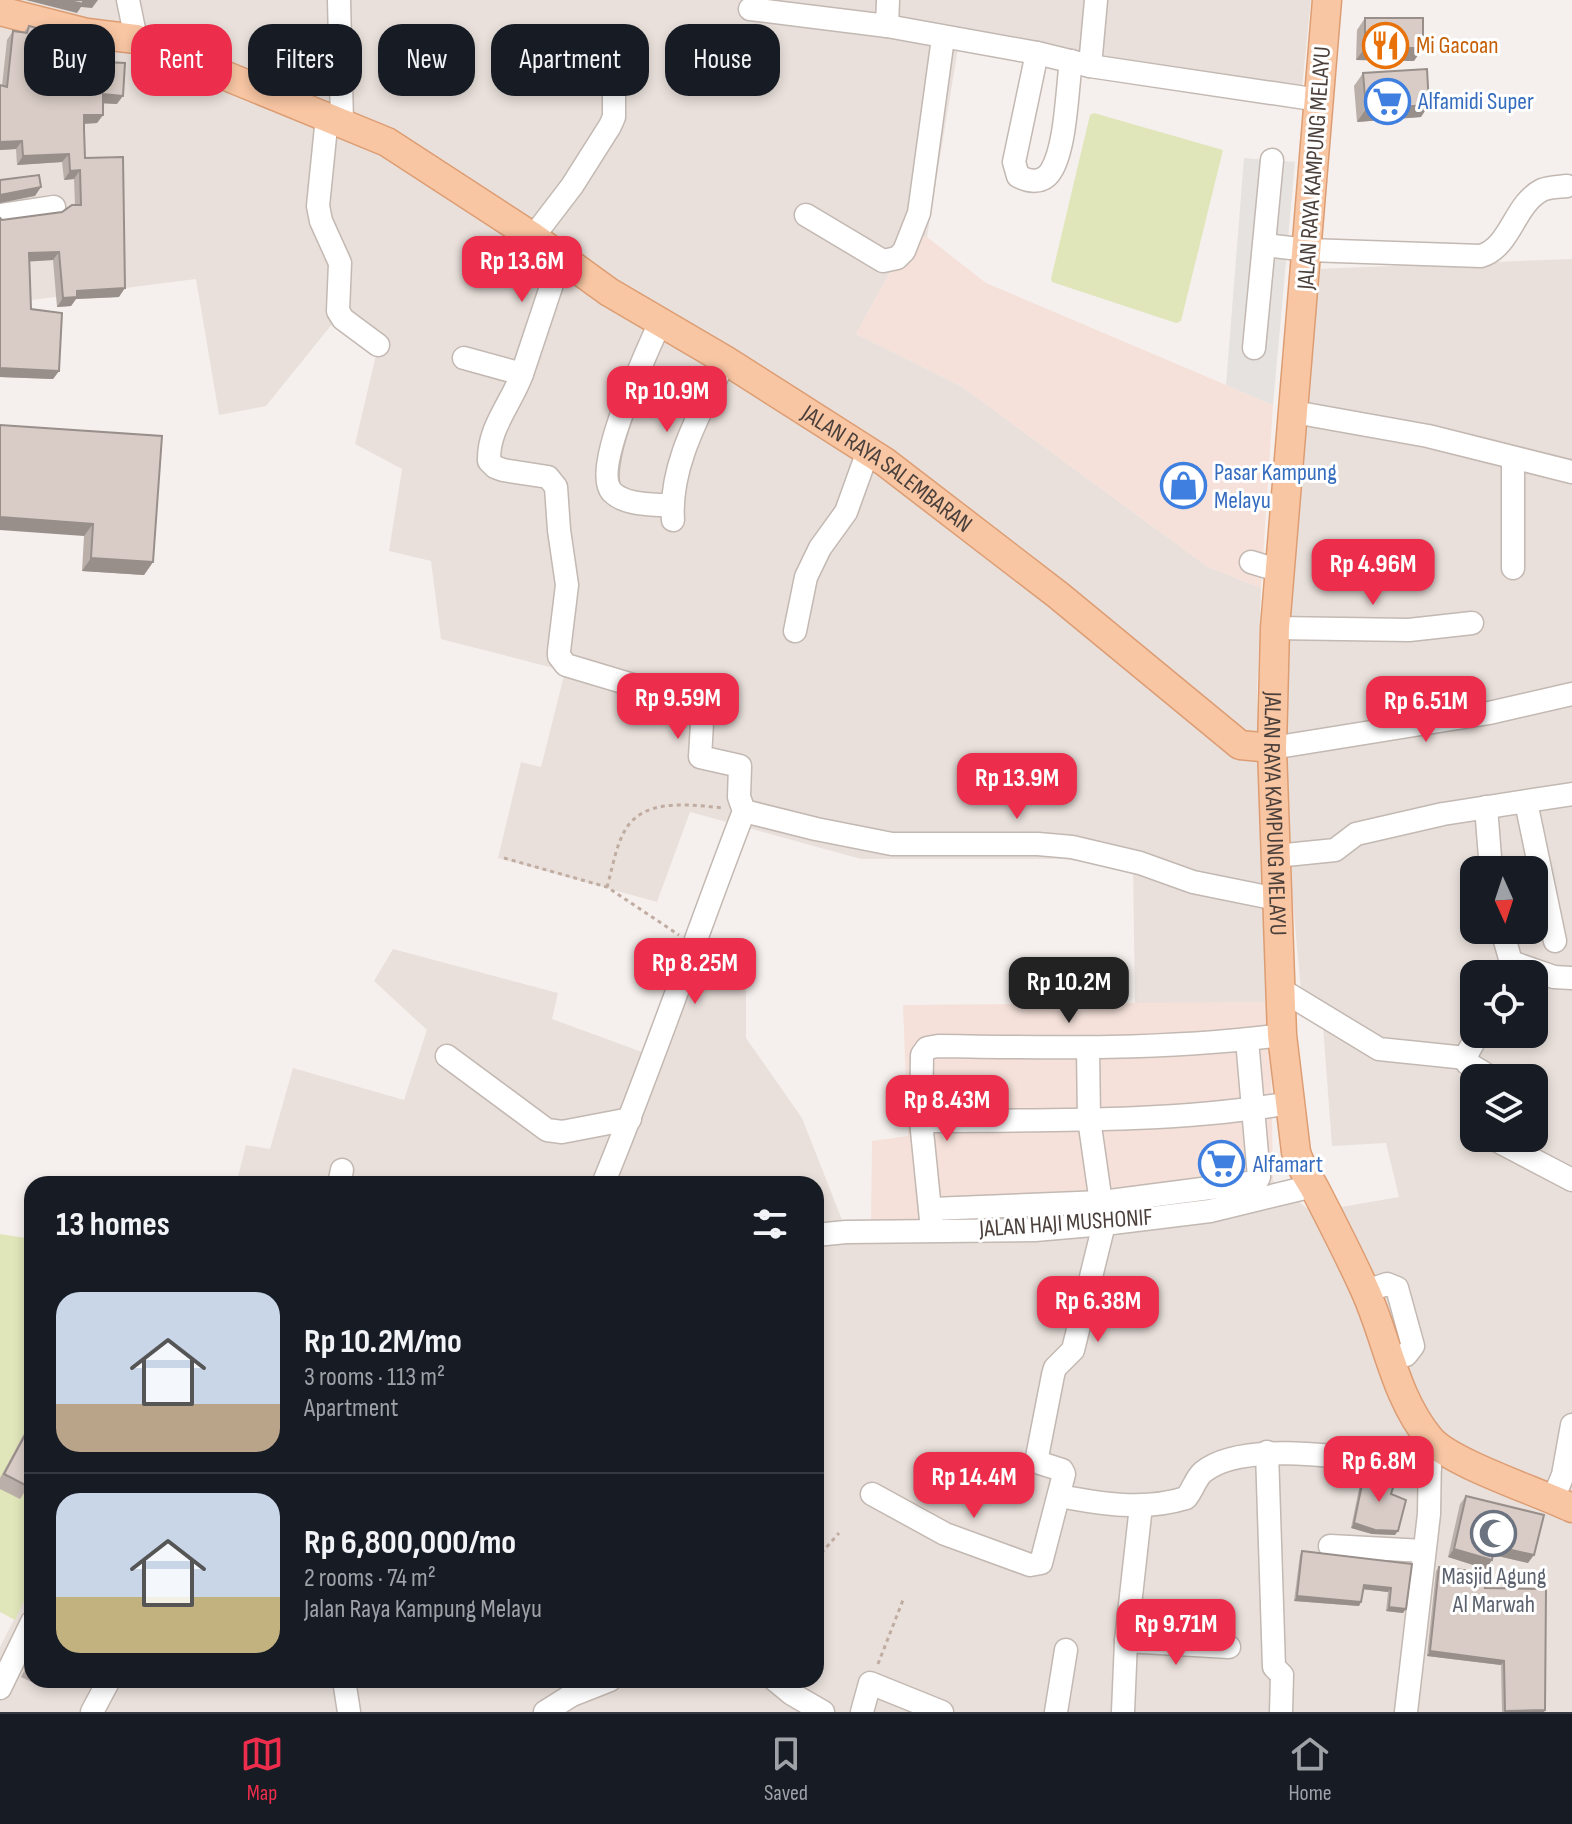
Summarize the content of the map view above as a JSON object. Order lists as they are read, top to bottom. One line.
{"streets":{"main road":["JALAN RAYA KAMPUNG MELAYU","JALAN RAYA SALEMBARAN"],"street":["JALAN HAJI MUSHONIF"]},"crossings":[["JALAN RAYA KAMPUNG MELAYU","JALAN RAYA SALEMBARAN"],["JALAN RAYA KAMPUNG MELAYU","JALAN HAJI MUSHONIF"]],"places":{"restaurant":["Mi Gacoan"],"supermarket":["Alfamidi Super","Alfamart"],"shop":["Pasar Kampung Melayu"],"mosque":["Masjid Agung Al Marwah"]},"north":"bottom","page":{"chip":["Buy","Rent","Filters","New","Apartment","House"],"price":["Rp 13.6M","Rp 10.9M","Rp 4.96M","Rp 9.59M","Rp 6.51M","Rp 13.9M","Rp 8.25M","Rp 10.2M","Rp 8.43M","Rp 6.38M","Rp 6.8M","Rp 14.4M","Rp 9.71M"],"heading":"13 homes","list":[{"name":"Rp 10.2M/mo","note":"3 rooms · 113 m² · Apartment"},{"name":"Rp 6,800,000/mo","note":"2 rooms · 74 m² · Jalan Raya Kampung Melayu"}],"tabs":["Map","Saved","Home"]}}
